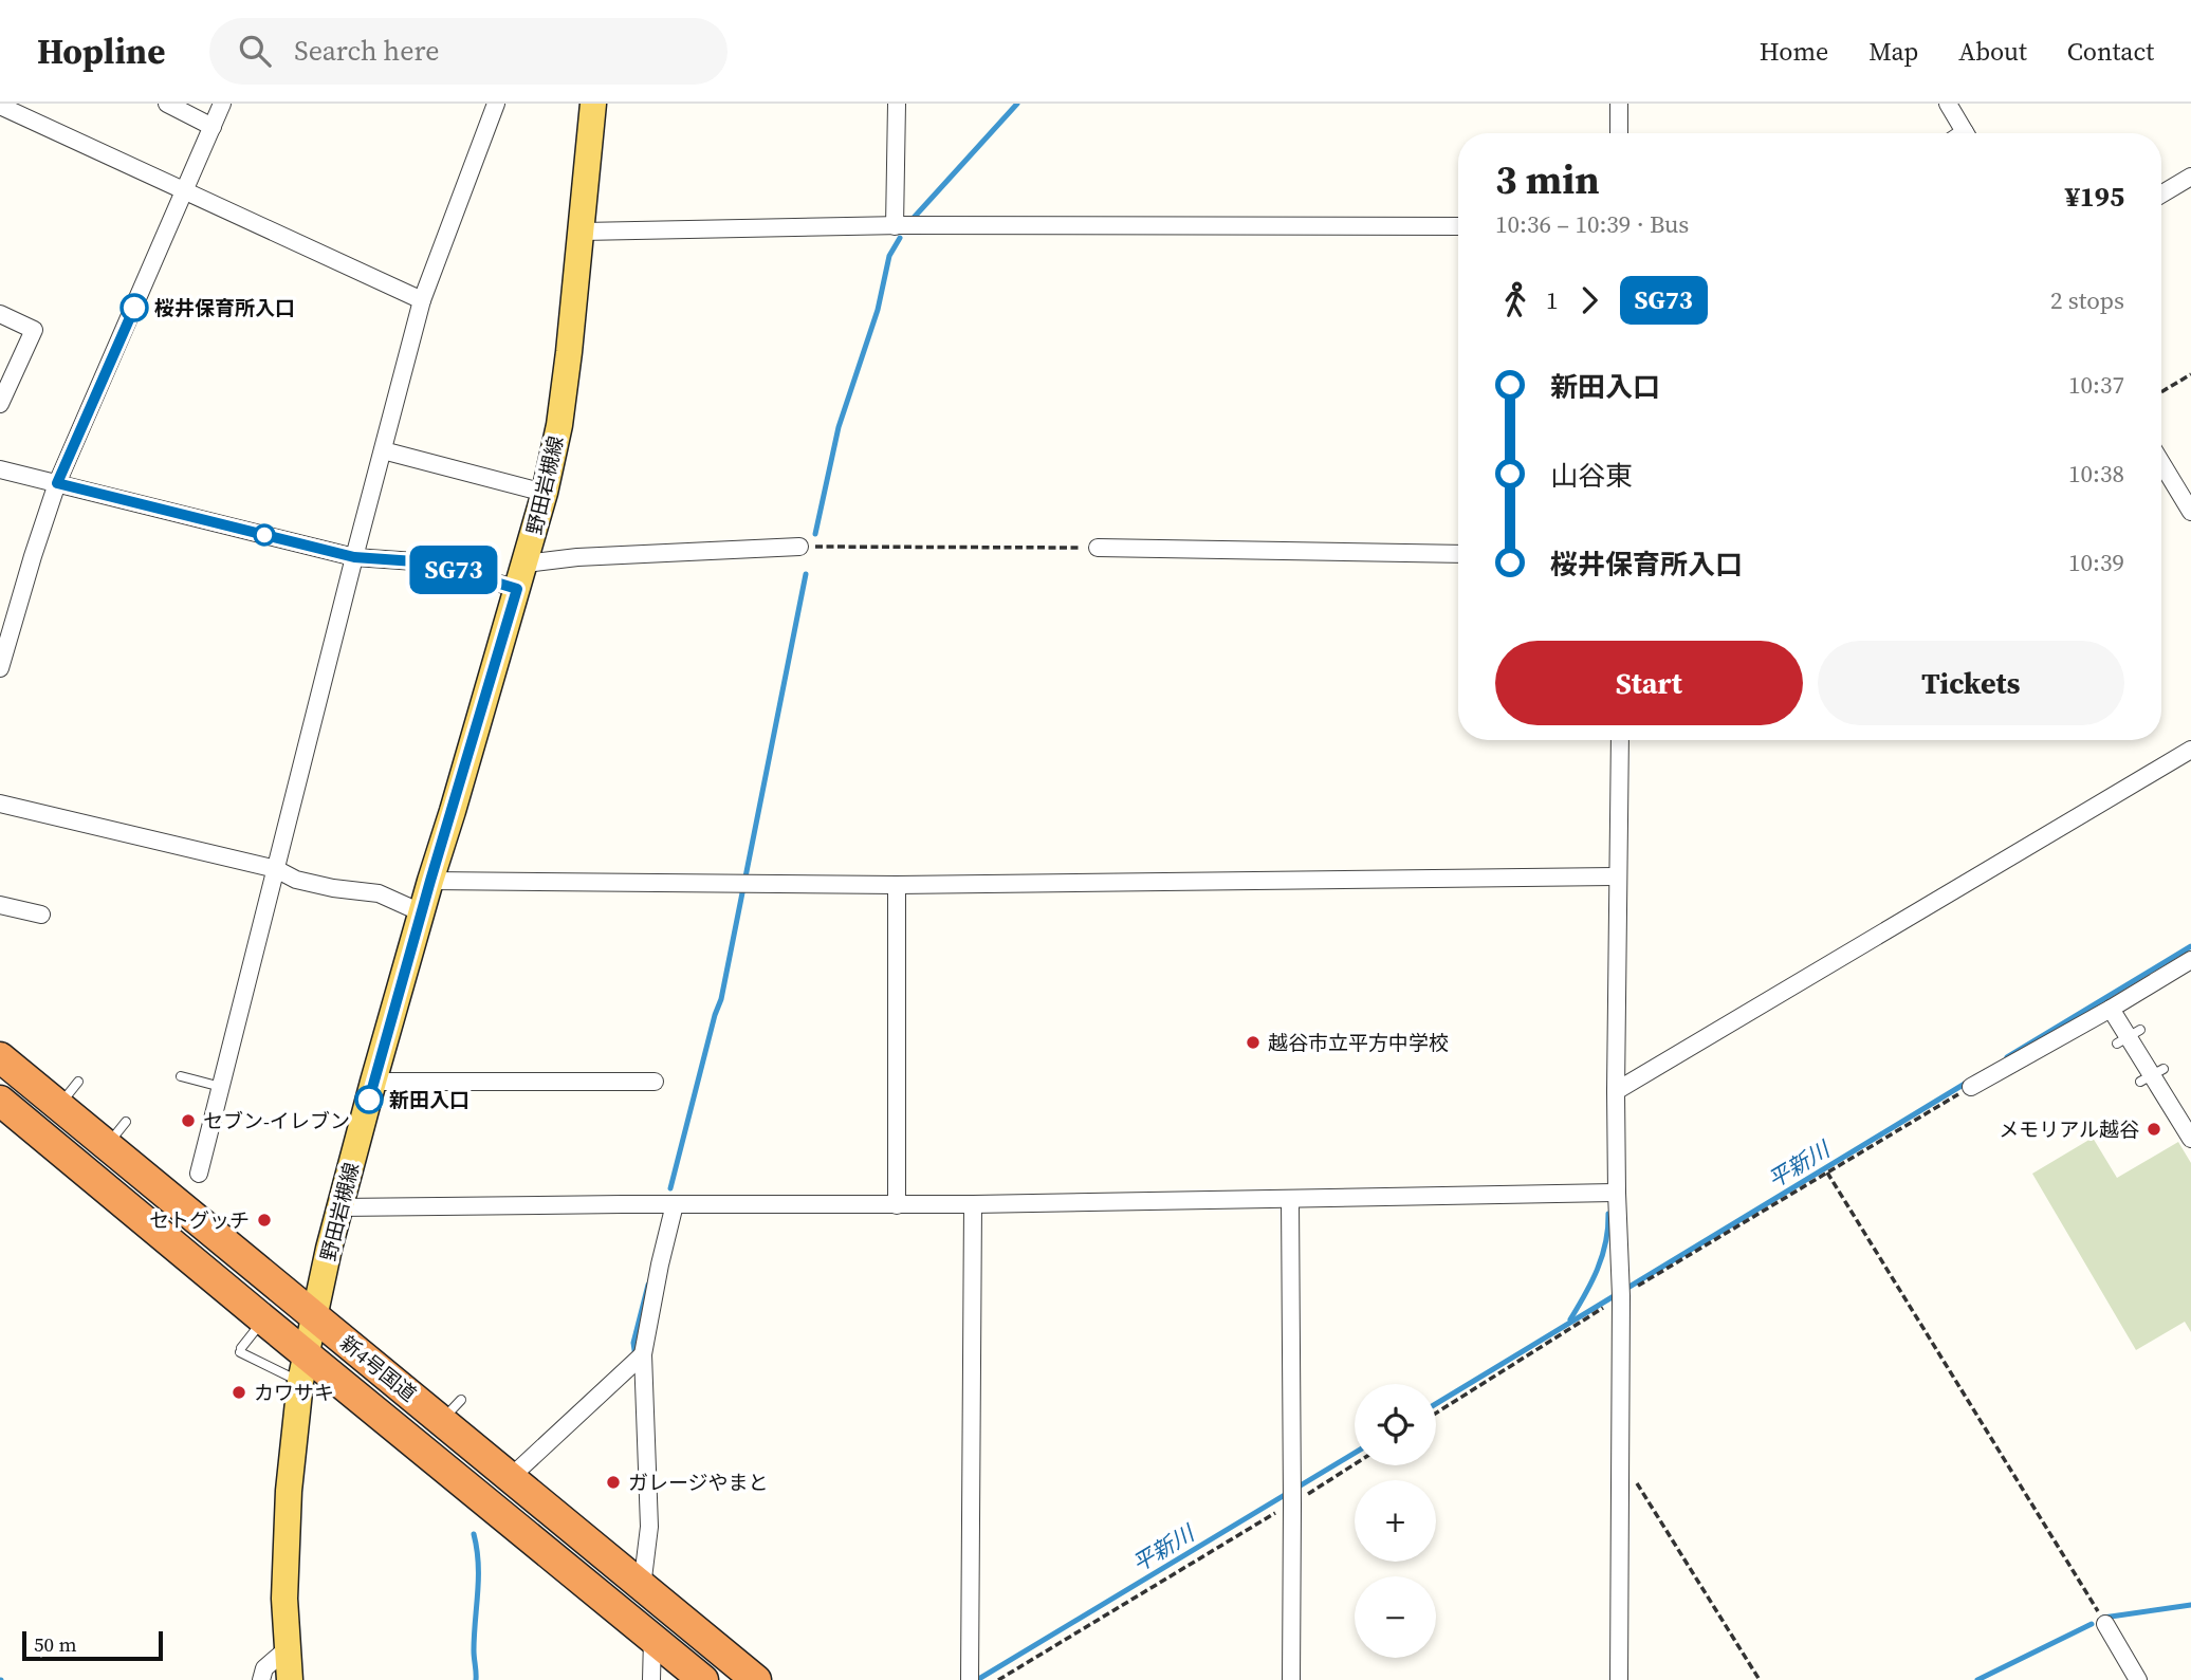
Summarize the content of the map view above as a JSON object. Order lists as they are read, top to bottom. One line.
{"streets":{"highway":["新4号国道"],"main road":["野田岩槻線"]},"crossings":[["野田岩槻線","新4号国道"]],"water":["平新川"],"places":["桜井保育所入口","越谷市立平方中学校","新田入口","セブン-イレブン","メモリアル越谷","セトグッチ","カワサキ","ガレージやまと"],"lines":["bus line SG73"],"scale_bar":"50 m","page":{"header":"Hopline","search":"Search here","nav":["Home","Map","About","Contact"],"on_map":"SG73","heading":["3 min","10:36 – 10:39 · Bus","¥195"],"legs":["1","SG73","2 stops"],"list":[{"name":"新田入口","value":"10:37"},{"name":"山谷東","value":"10:38"},{"name":"桜井保育所入口","value":"10:39"}],"buttons":["Start","Tickets"],"map_buttons":["+","−"],"scale":"50 m"}}
